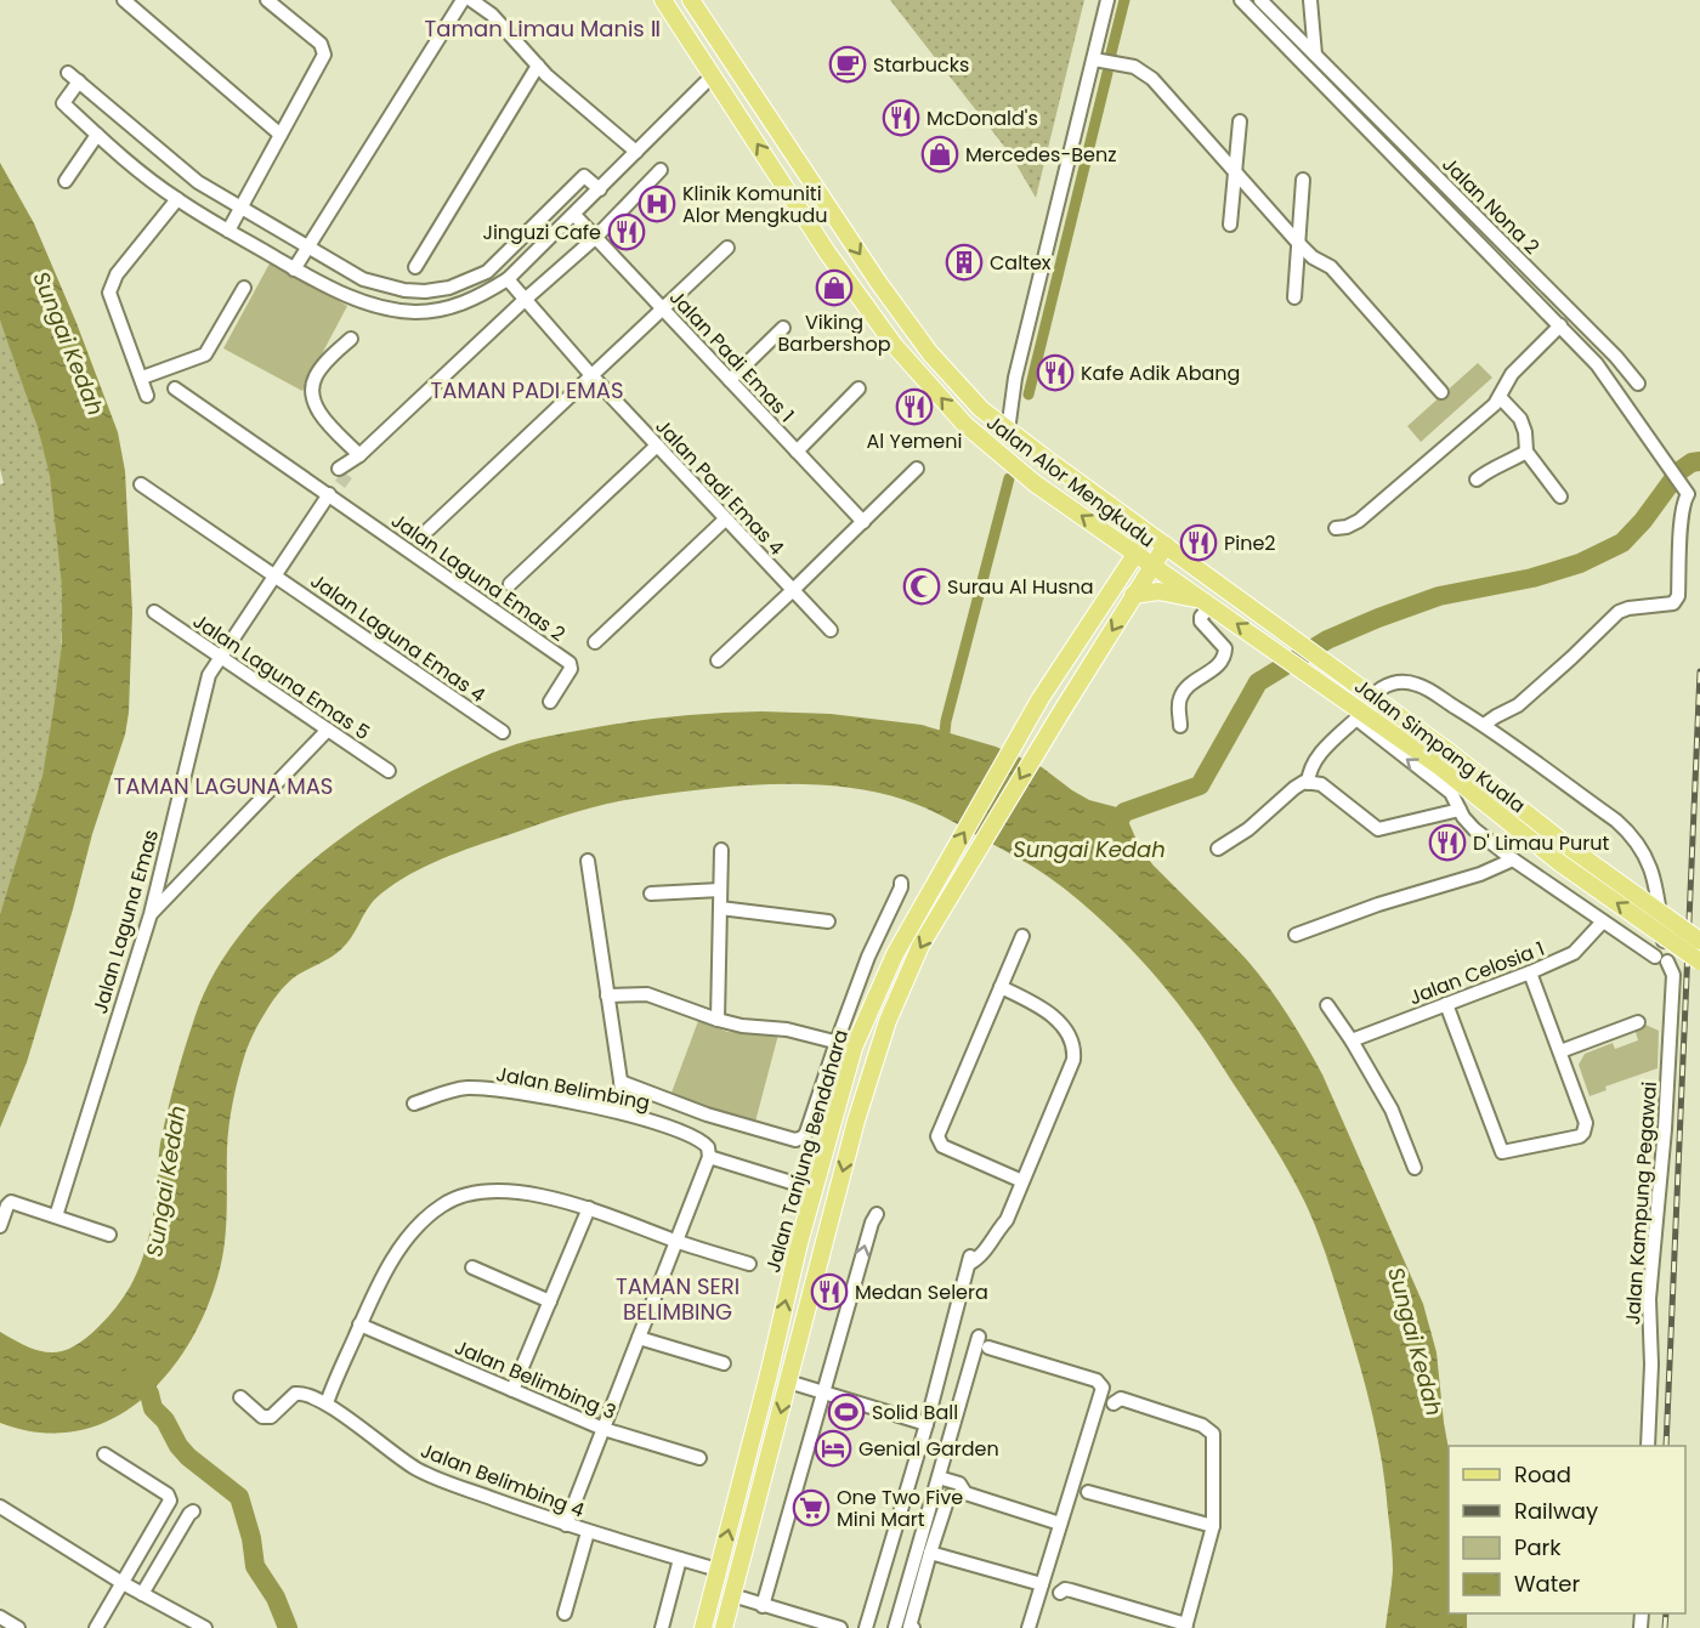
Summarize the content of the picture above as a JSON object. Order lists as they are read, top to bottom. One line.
{"streets":{"main road":["Jalan Alor Mengkudu","Jalan Simpang Kuala","Jalan Tanjung Bendahara"],"street":["Jalan Nona 2","Jalan Padi Emas 1","Jalan Padi Emas 4","Jalan Laguna Emas 2","Jalan Laguna Emas 4","Jalan Laguna Emas 5","Jalan Laguna Emas","Jalan Celosia 1","Jalan Belimbing","Jalan Kampung Pegawai","Jalan Belimbing 3","Jalan Belimbing 4"]},"crossings":[["Jalan Padi Emas 1","Jalan Laguna Emas"],["Jalan Alor Mengkudu","Jalan Simpang Kuala"],["Jalan Alor Mengkudu","Jalan Tanjung Bendahara"],["Jalan Padi Emas 4","Jalan Laguna Emas"],["Jalan Laguna Emas 2","Jalan Laguna Emas"],["Jalan Laguna Emas 4","Jalan Laguna Emas"],["Jalan Laguna Emas 5","Jalan Laguna Emas"],["Jalan Simpang Kuala","Jalan Tanjung Bendahara"],["Jalan Tanjung Bendahara","Jalan Belimbing 4"]],"districts":["Taman Limau Manis Ⅱ","TAMAN PADI EMAS","TAMAN LAGUNA MAS","TAMAN SERI BELIMBING"],"water":["Sungai Kedah"],"places":{"cafe":["Starbucks"],"restaurant":["McDonald's","Jinguzi Cafe","Kafe Adik Abang","Al Yemeni","Pine2","D' Limau Purut","Medan Selera"],"shop":["Mercedes-Benz","Viking Barbershop"],"hospital":["Klinik Komuniti Alor Mengkudu"],"building":["Caltex"],"mosque":["Surau Al Husna"],"sports":["Solid Ball"],"hotel":["Genial Garden"],"supermarket":["One Two Five Mini Mart"]},"legend":["Road","Railway","Park","Water"]}
